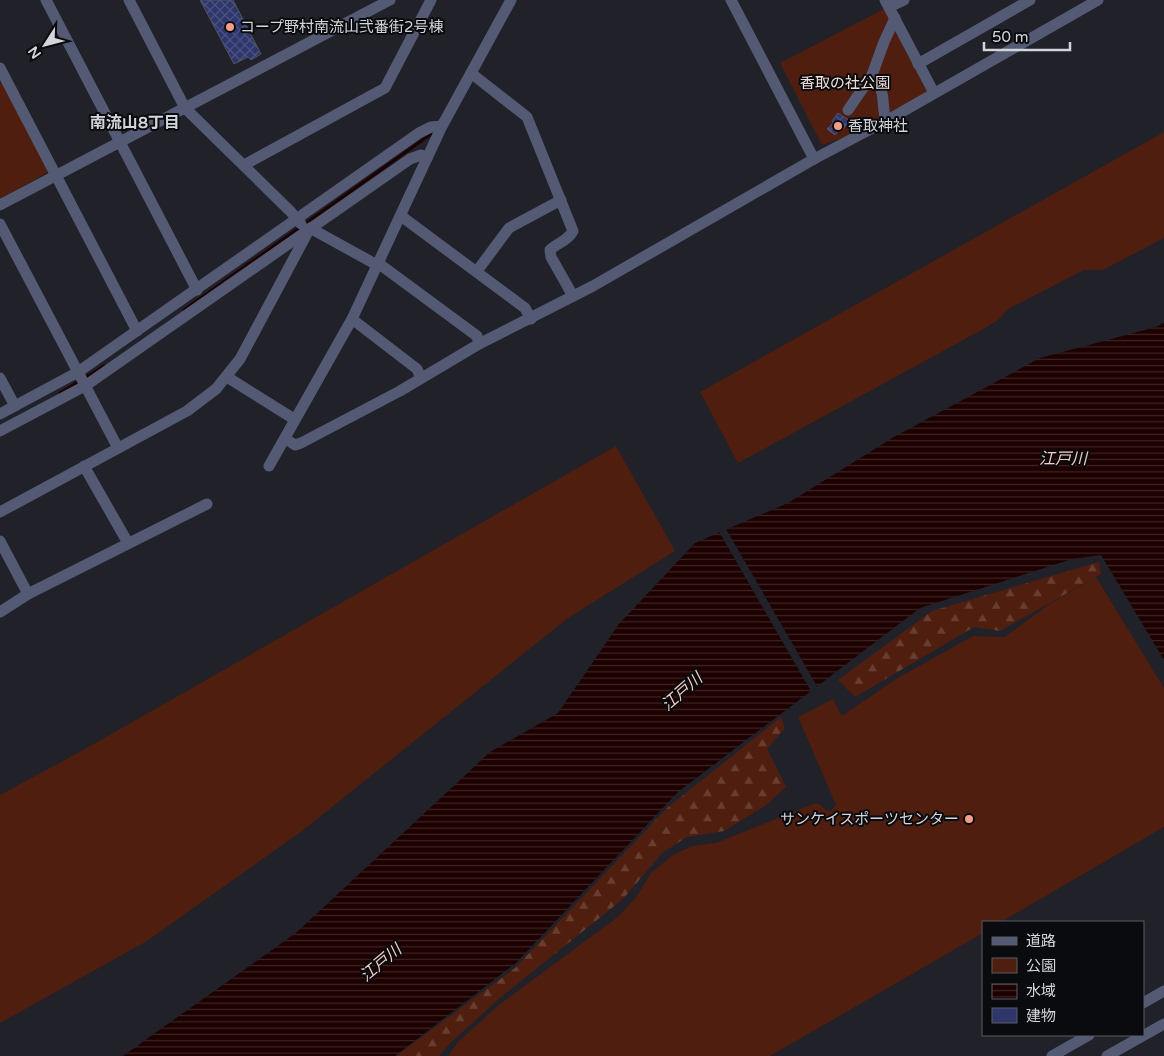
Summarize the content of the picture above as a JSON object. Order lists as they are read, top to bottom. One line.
{"districts":["南流山8丁目"],"water":["江戸川"],"parks":["香取の社公園"],"places":["コープ野村南流山弐番街2号棟","香取神社","サンケイスポーツセンター"],"legend":["道路","公園","水域","建物"],"scale_bar":"50 m","north":"bottom left"}
